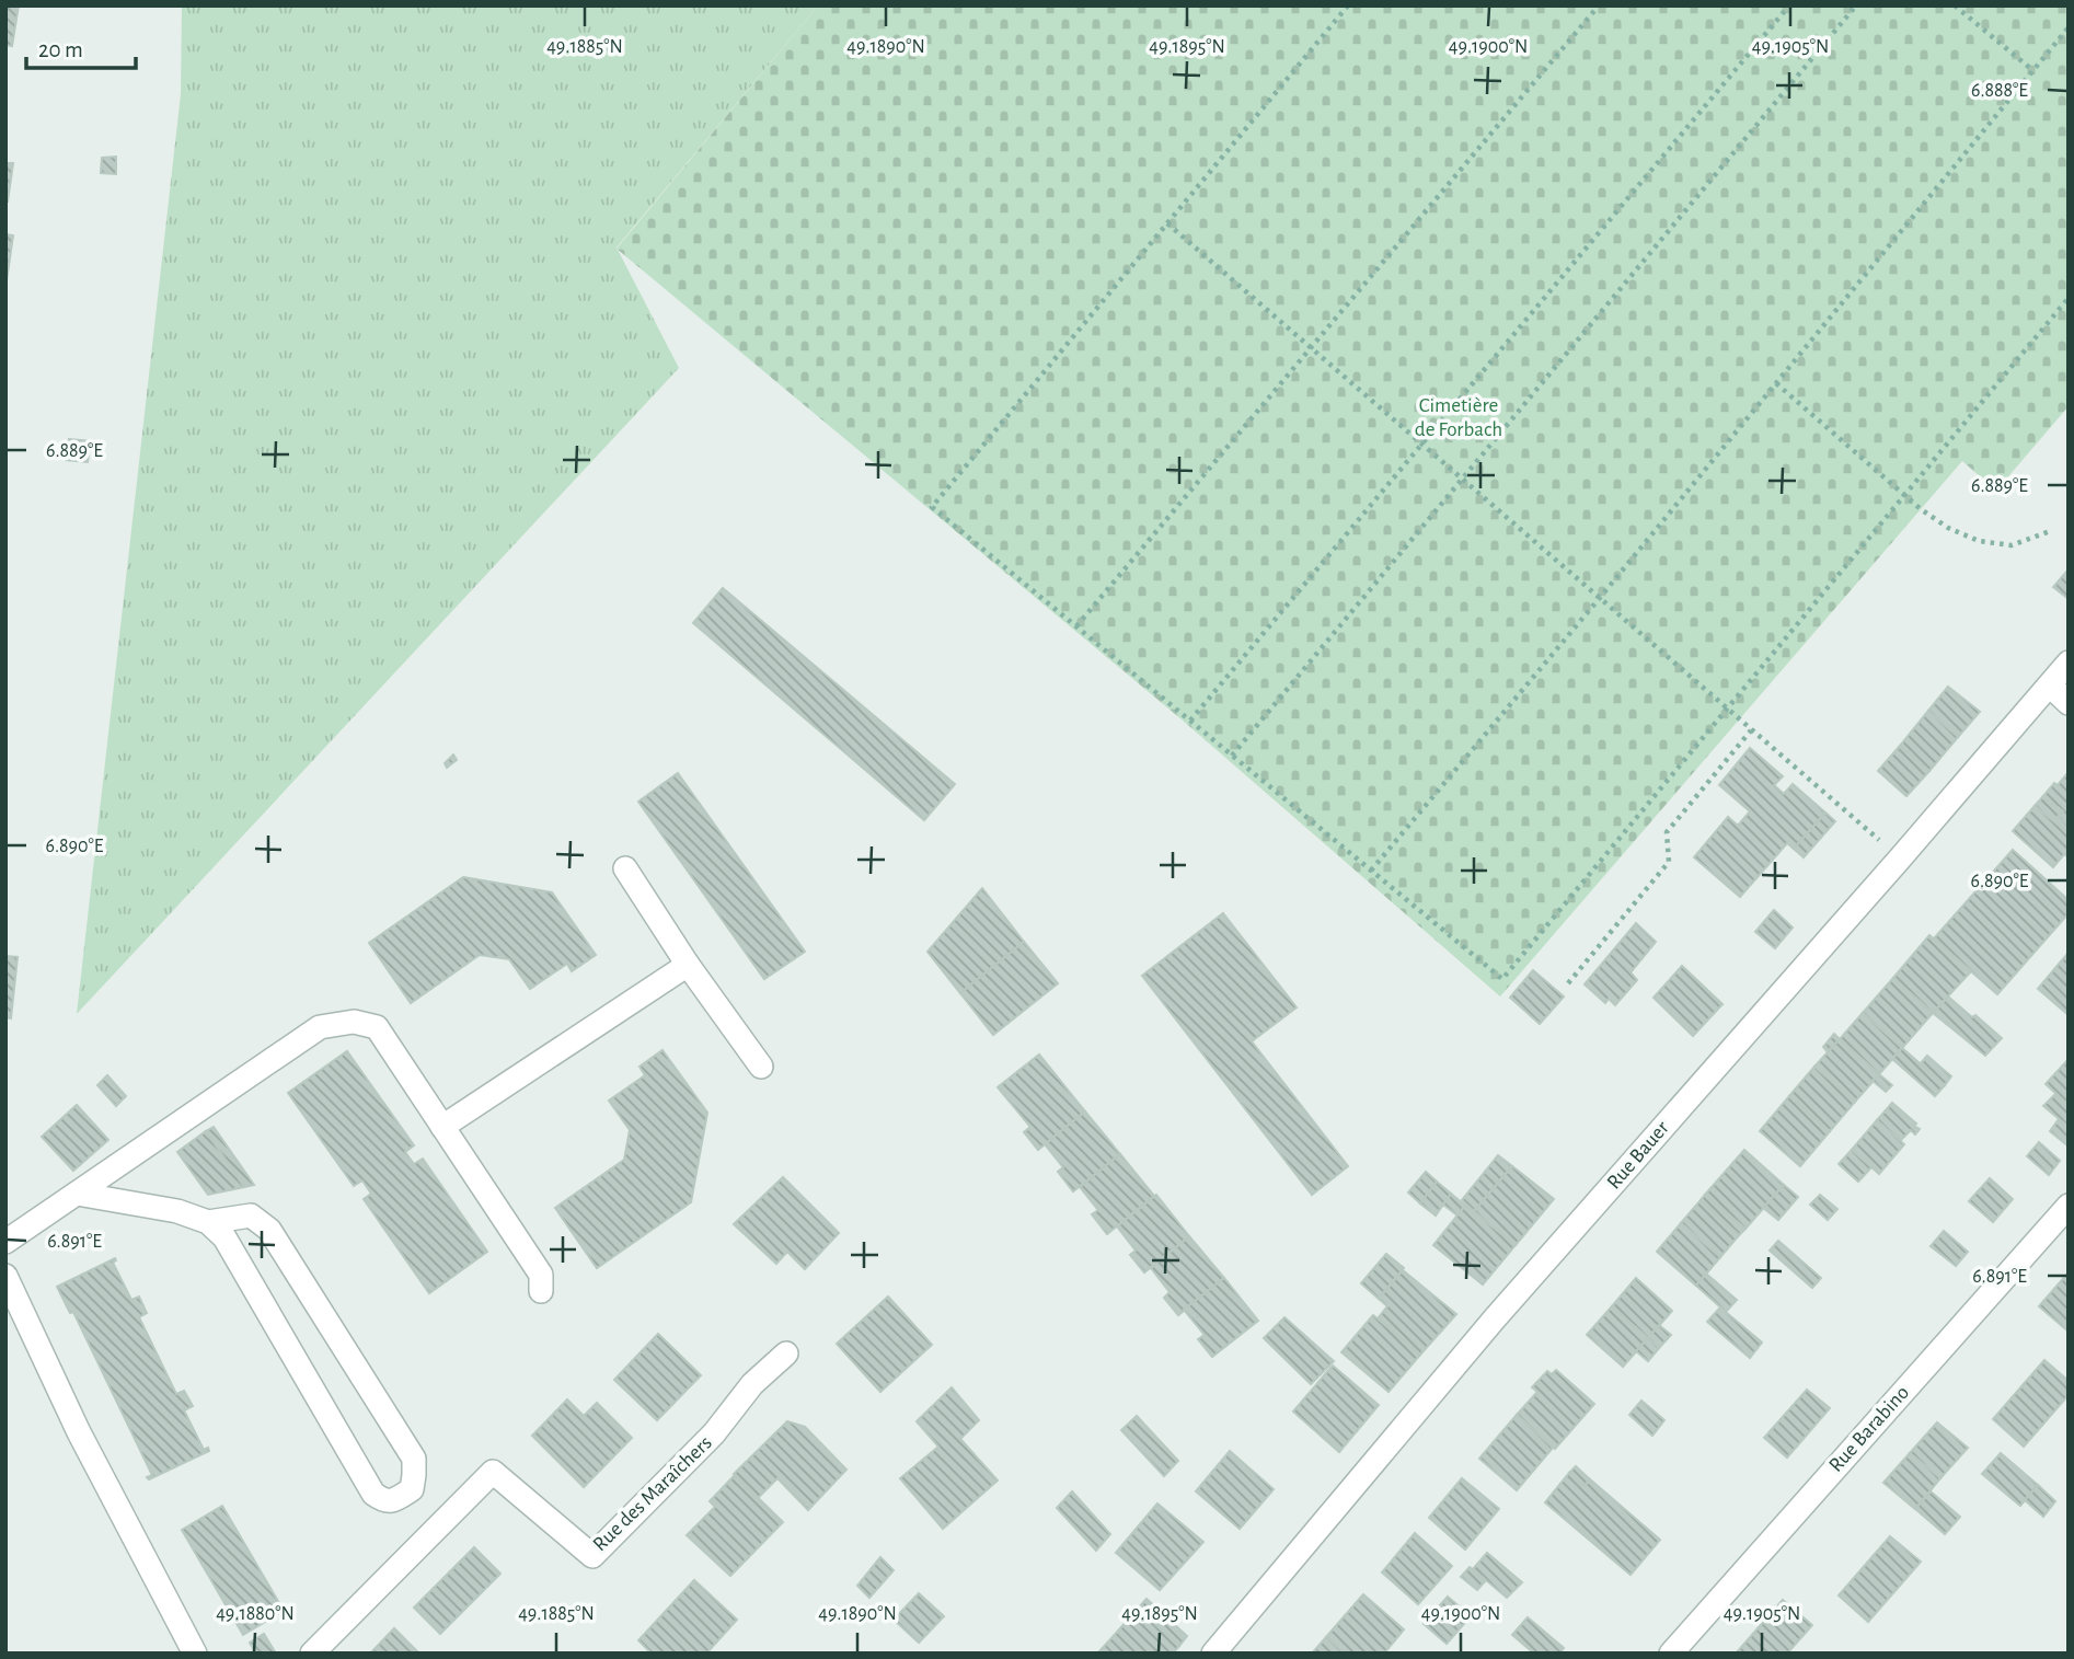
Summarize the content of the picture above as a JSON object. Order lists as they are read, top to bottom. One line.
{"streets":{"street":["Rue Bauer","Rue Barabino","Rue des Maraîchers"]},"parks":["Cimetière de Forbach"],"scale_bar":"20 m","coordinates":["49.1885°N","49.1890°N","49.1895°N","49.1900°N","49.1905°N","6.888°E","6.889°E","6.890°E","6.891°E","49.1880°N"]}
